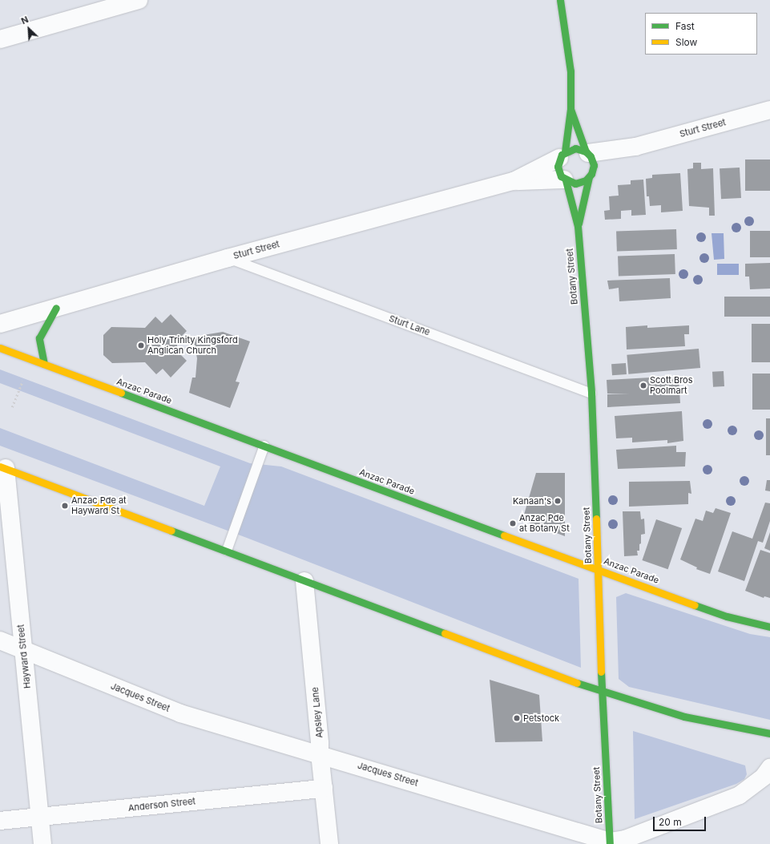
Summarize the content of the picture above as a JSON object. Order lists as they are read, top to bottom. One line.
{"streets":{"main road":["Botany Street","Anzac Parade"],"street":["Sturt Street","Hayward Street","Jacques Street","Apsley Lane","Anderson Street"],"lane":["Sturt Lane"]},"crossings":[["Sturt Street","Botany Street"],["Sturt Street","Sturt Lane"],["Botany Street","Sturt Lane"],["Botany Street","Anzac Parade"],["Botany Street","Jacques Street"],["Hayward Street","Jacques Street"],["Hayward Street","Anderson Street"],["Jacques Street","Apsley Lane"],["Apsley Lane","Anderson Street"]],"places":["Holy Trinity Kingsford Anglican Church","Scott Bros Poolmart","Kanaan's","Anzac Pde at Hayward St","Anzac Pde at Botany St","Petstock"],"legend":["Fast","Slow"],"scale_bar":"20 m","north":"top left"}
